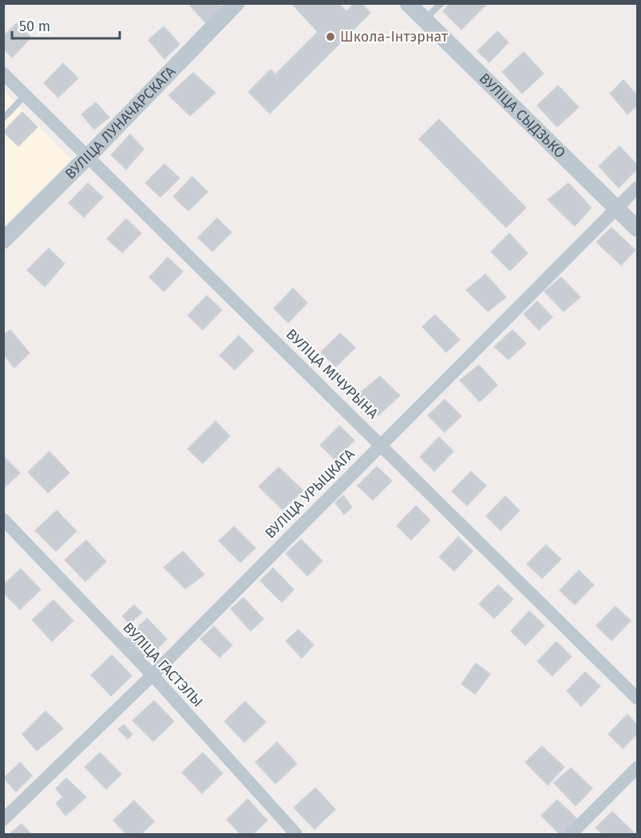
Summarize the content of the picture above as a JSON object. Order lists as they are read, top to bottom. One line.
{"streets":{"street":["ВУЛІЦА СЫДЗЬКО","ВУЛІЦА ЛУНАЧАРСКАГА","ВУЛІЦА МІЧУРЫНА","ВУЛІЦА УРЫЦКАГА","ВУЛІЦА ГАСТЭЛЫ"]},"crossings":[["ВУЛІЦА СЫДЗЬКО","ВУЛІЦА УРЫЦКАГА"],["ВУЛІЦА ЛУНАЧАРСКАГА","ВУЛІЦА МІЧУРЫНА"],["ВУЛІЦА МІЧУРЫНА","ВУЛІЦА УРЫЦКАГА"],["ВУЛІЦА УРЫЦКАГА","ВУЛІЦА ГАСТЭЛЫ"]],"places":["Школа-Інтэрнат"],"scale_bar":"50 m"}
